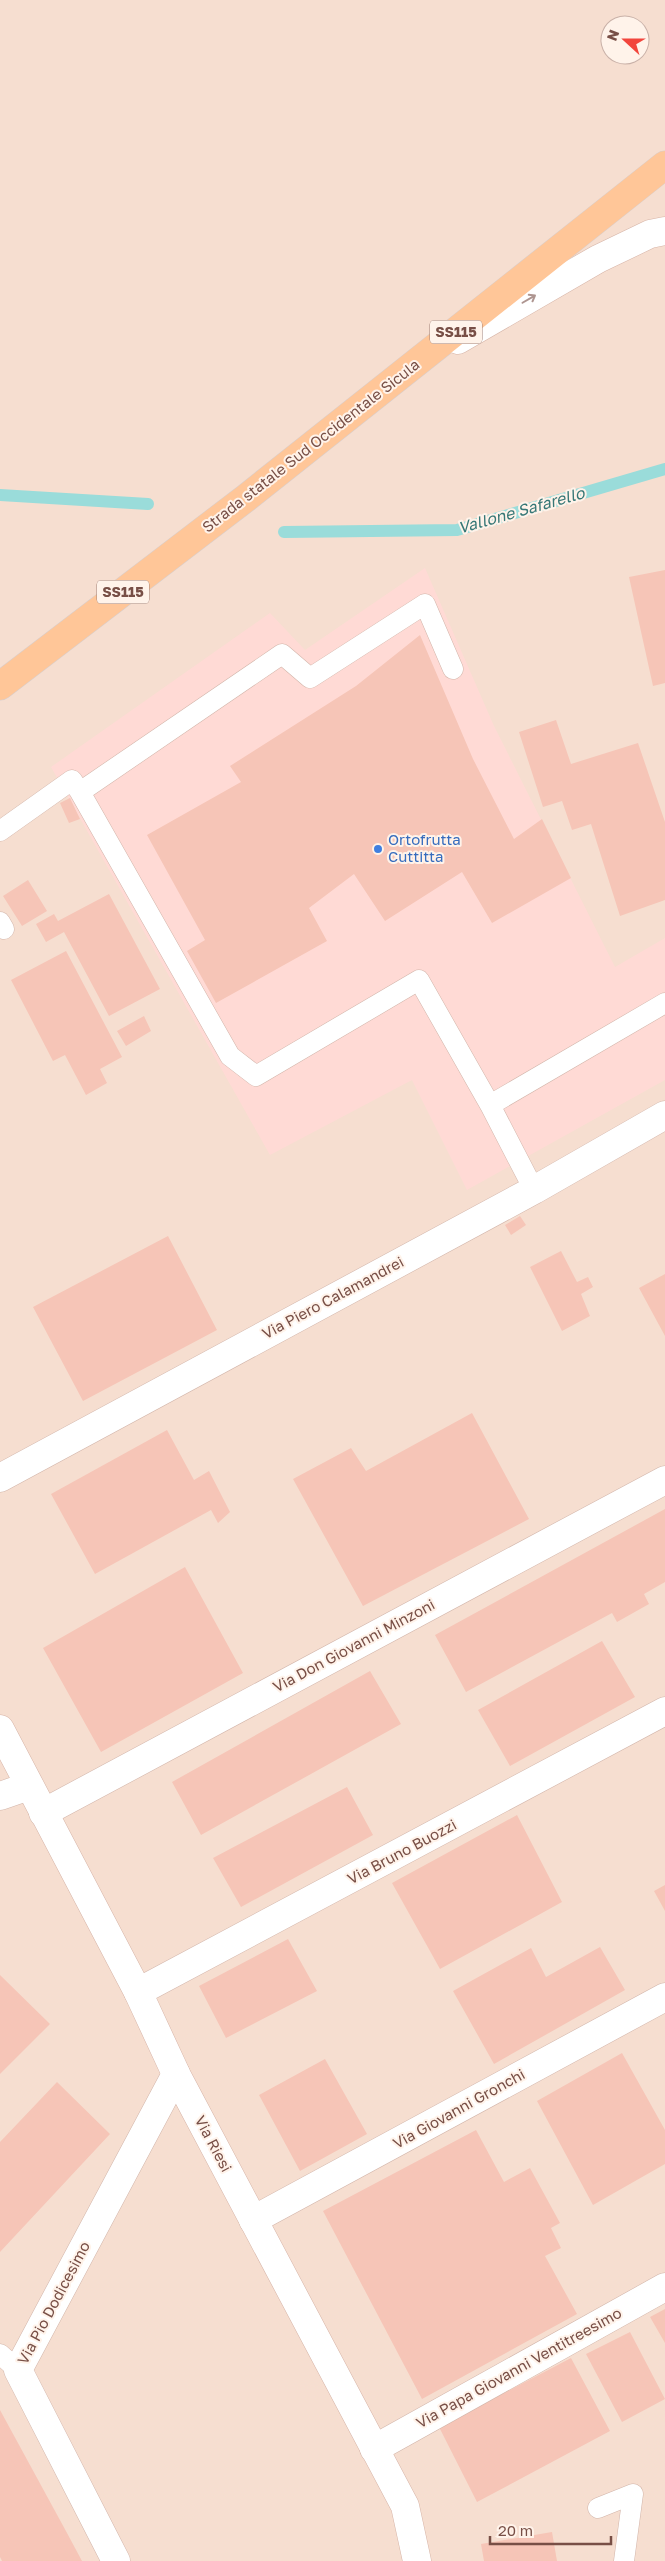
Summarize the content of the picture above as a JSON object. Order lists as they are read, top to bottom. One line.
{"streets":{"main road":["SS115","Strada statale Sud Occidentale Sicula"],"street":["Via Piero Calamandrei","Via Don Giovanni Minzoni","Via Bruno Buozzi","Via Giovanni Gronchi","Via Riesi","Via Pio Dodicesimo","Via Papa Giovanni Ventitreesimo"]},"crossings":[["Via Don Giovanni Minzoni","Via Riesi"],["Via Bruno Buozzi","Via Riesi"],["Via Giovanni Gronchi","Via Riesi"],["Via Riesi","Via Pio Dodicesimo"],["Via Riesi","Via Papa Giovanni Ventitreesimo"]],"water":["Vallone Safarello"],"places":["Ortofrutta Cuttitta"],"scale_bar":"20 m","north":"left"}
